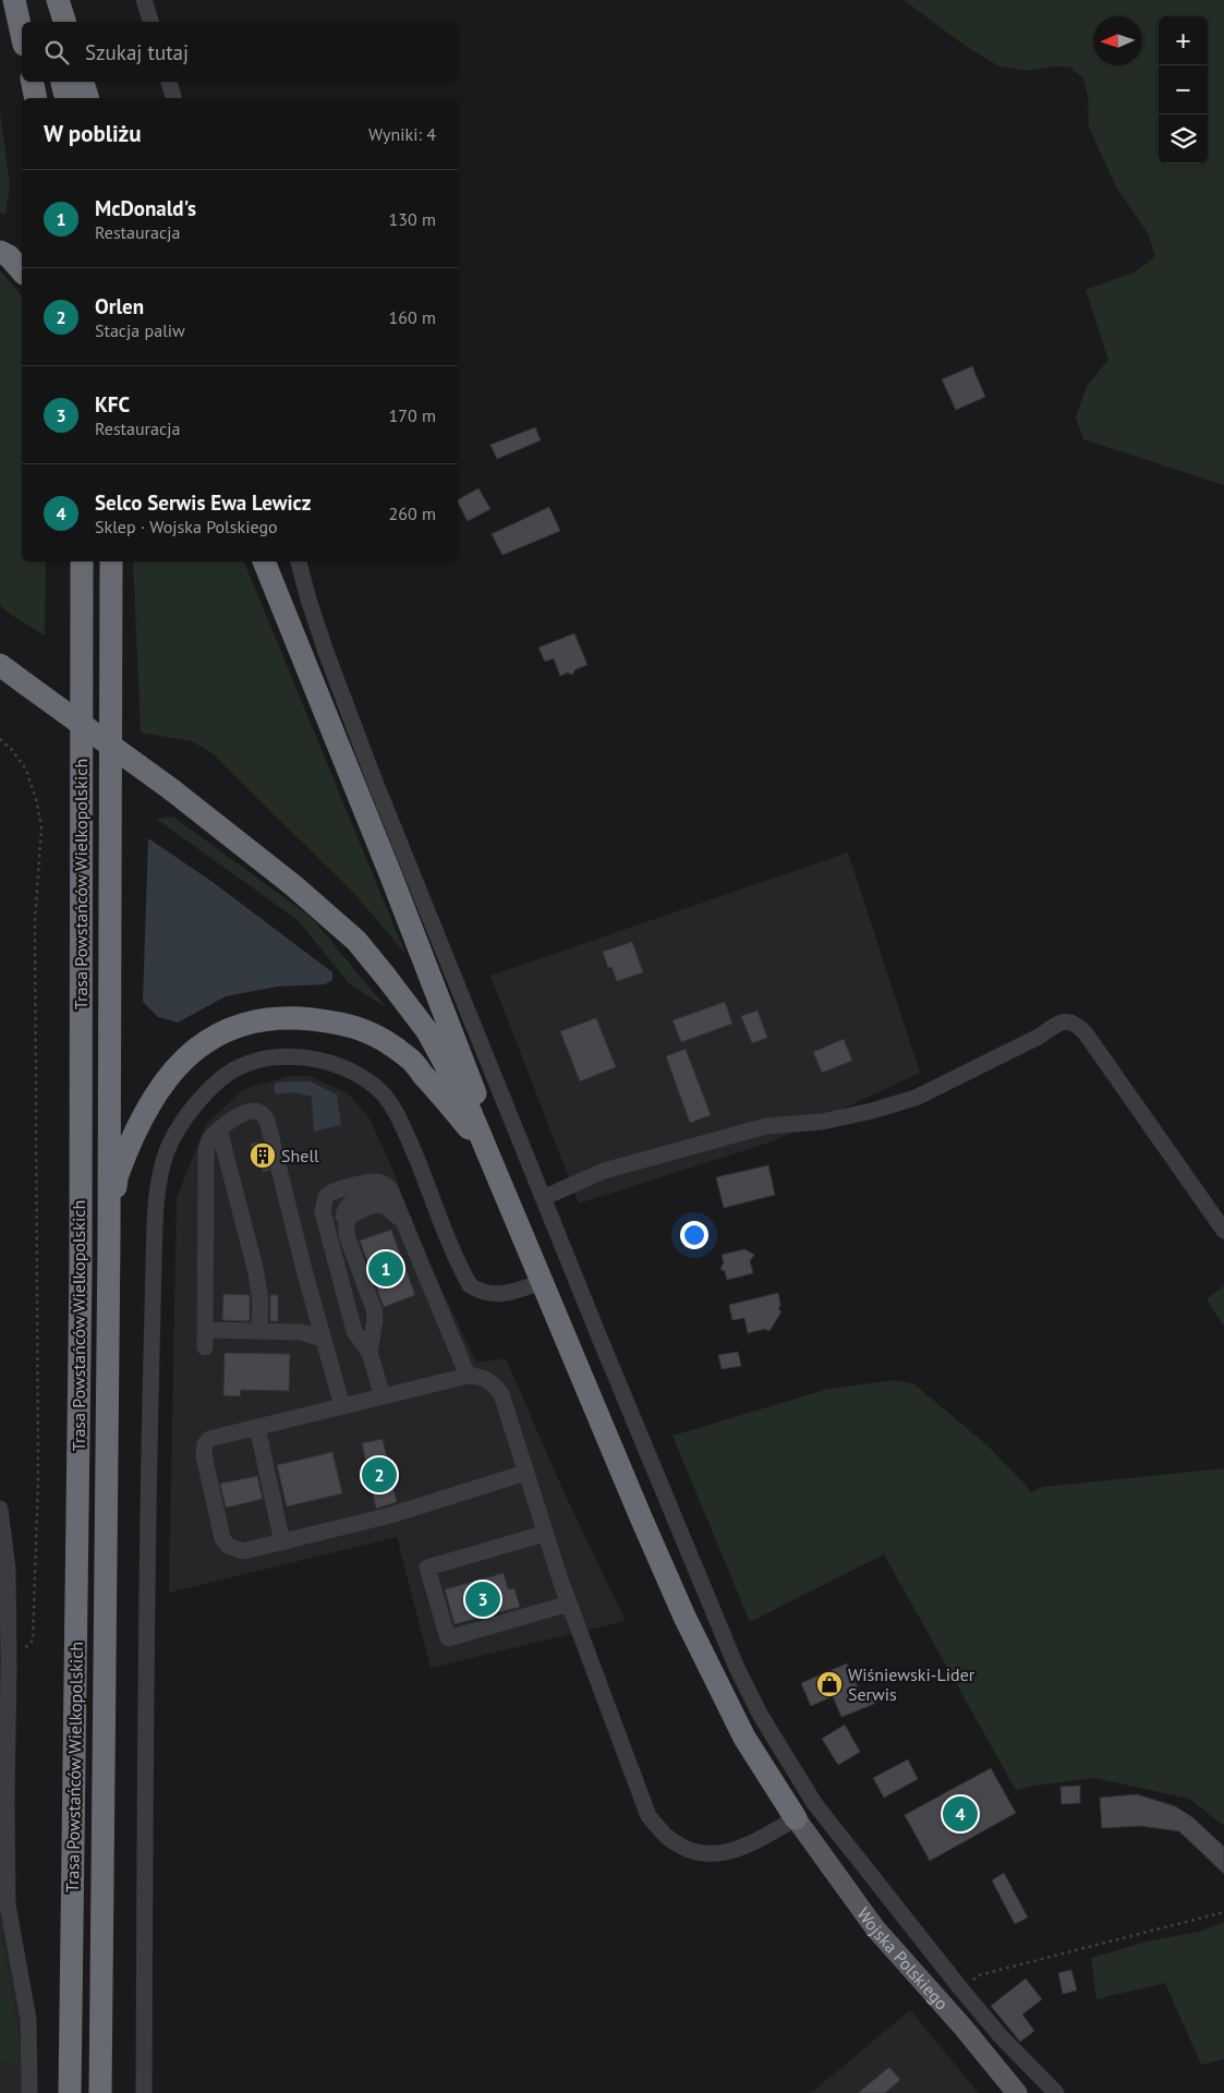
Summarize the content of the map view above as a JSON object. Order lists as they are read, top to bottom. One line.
{"streets":{"highway":["Trasa Powstańców Wielkopolskich"],"main road":["Wojska Polskiego"]},"places":{"building":["Shell"],"shop":["Wiśniewski-Lider Serwis"]},"north":"left","page":{"map_buttons":["+","−"],"search":"Szukaj tutaj","heading":["W pobliżu","Wyniki: 4"],"list":[{"mark":"1","name":"McDonald's","note":"Restauracja","value":"130 m"},{"mark":"2","name":"Orlen","note":"Stacja paliw","value":"160 m"},{"mark":"3","name":"KFC","note":"Restauracja","value":"170 m"},{"mark":"4","name":"Selco Serwis Ewa Lewicz","note":"Sklep · Wojska Polskiego","value":"260 m"}],"pins":["1","2","3","4"]}}
